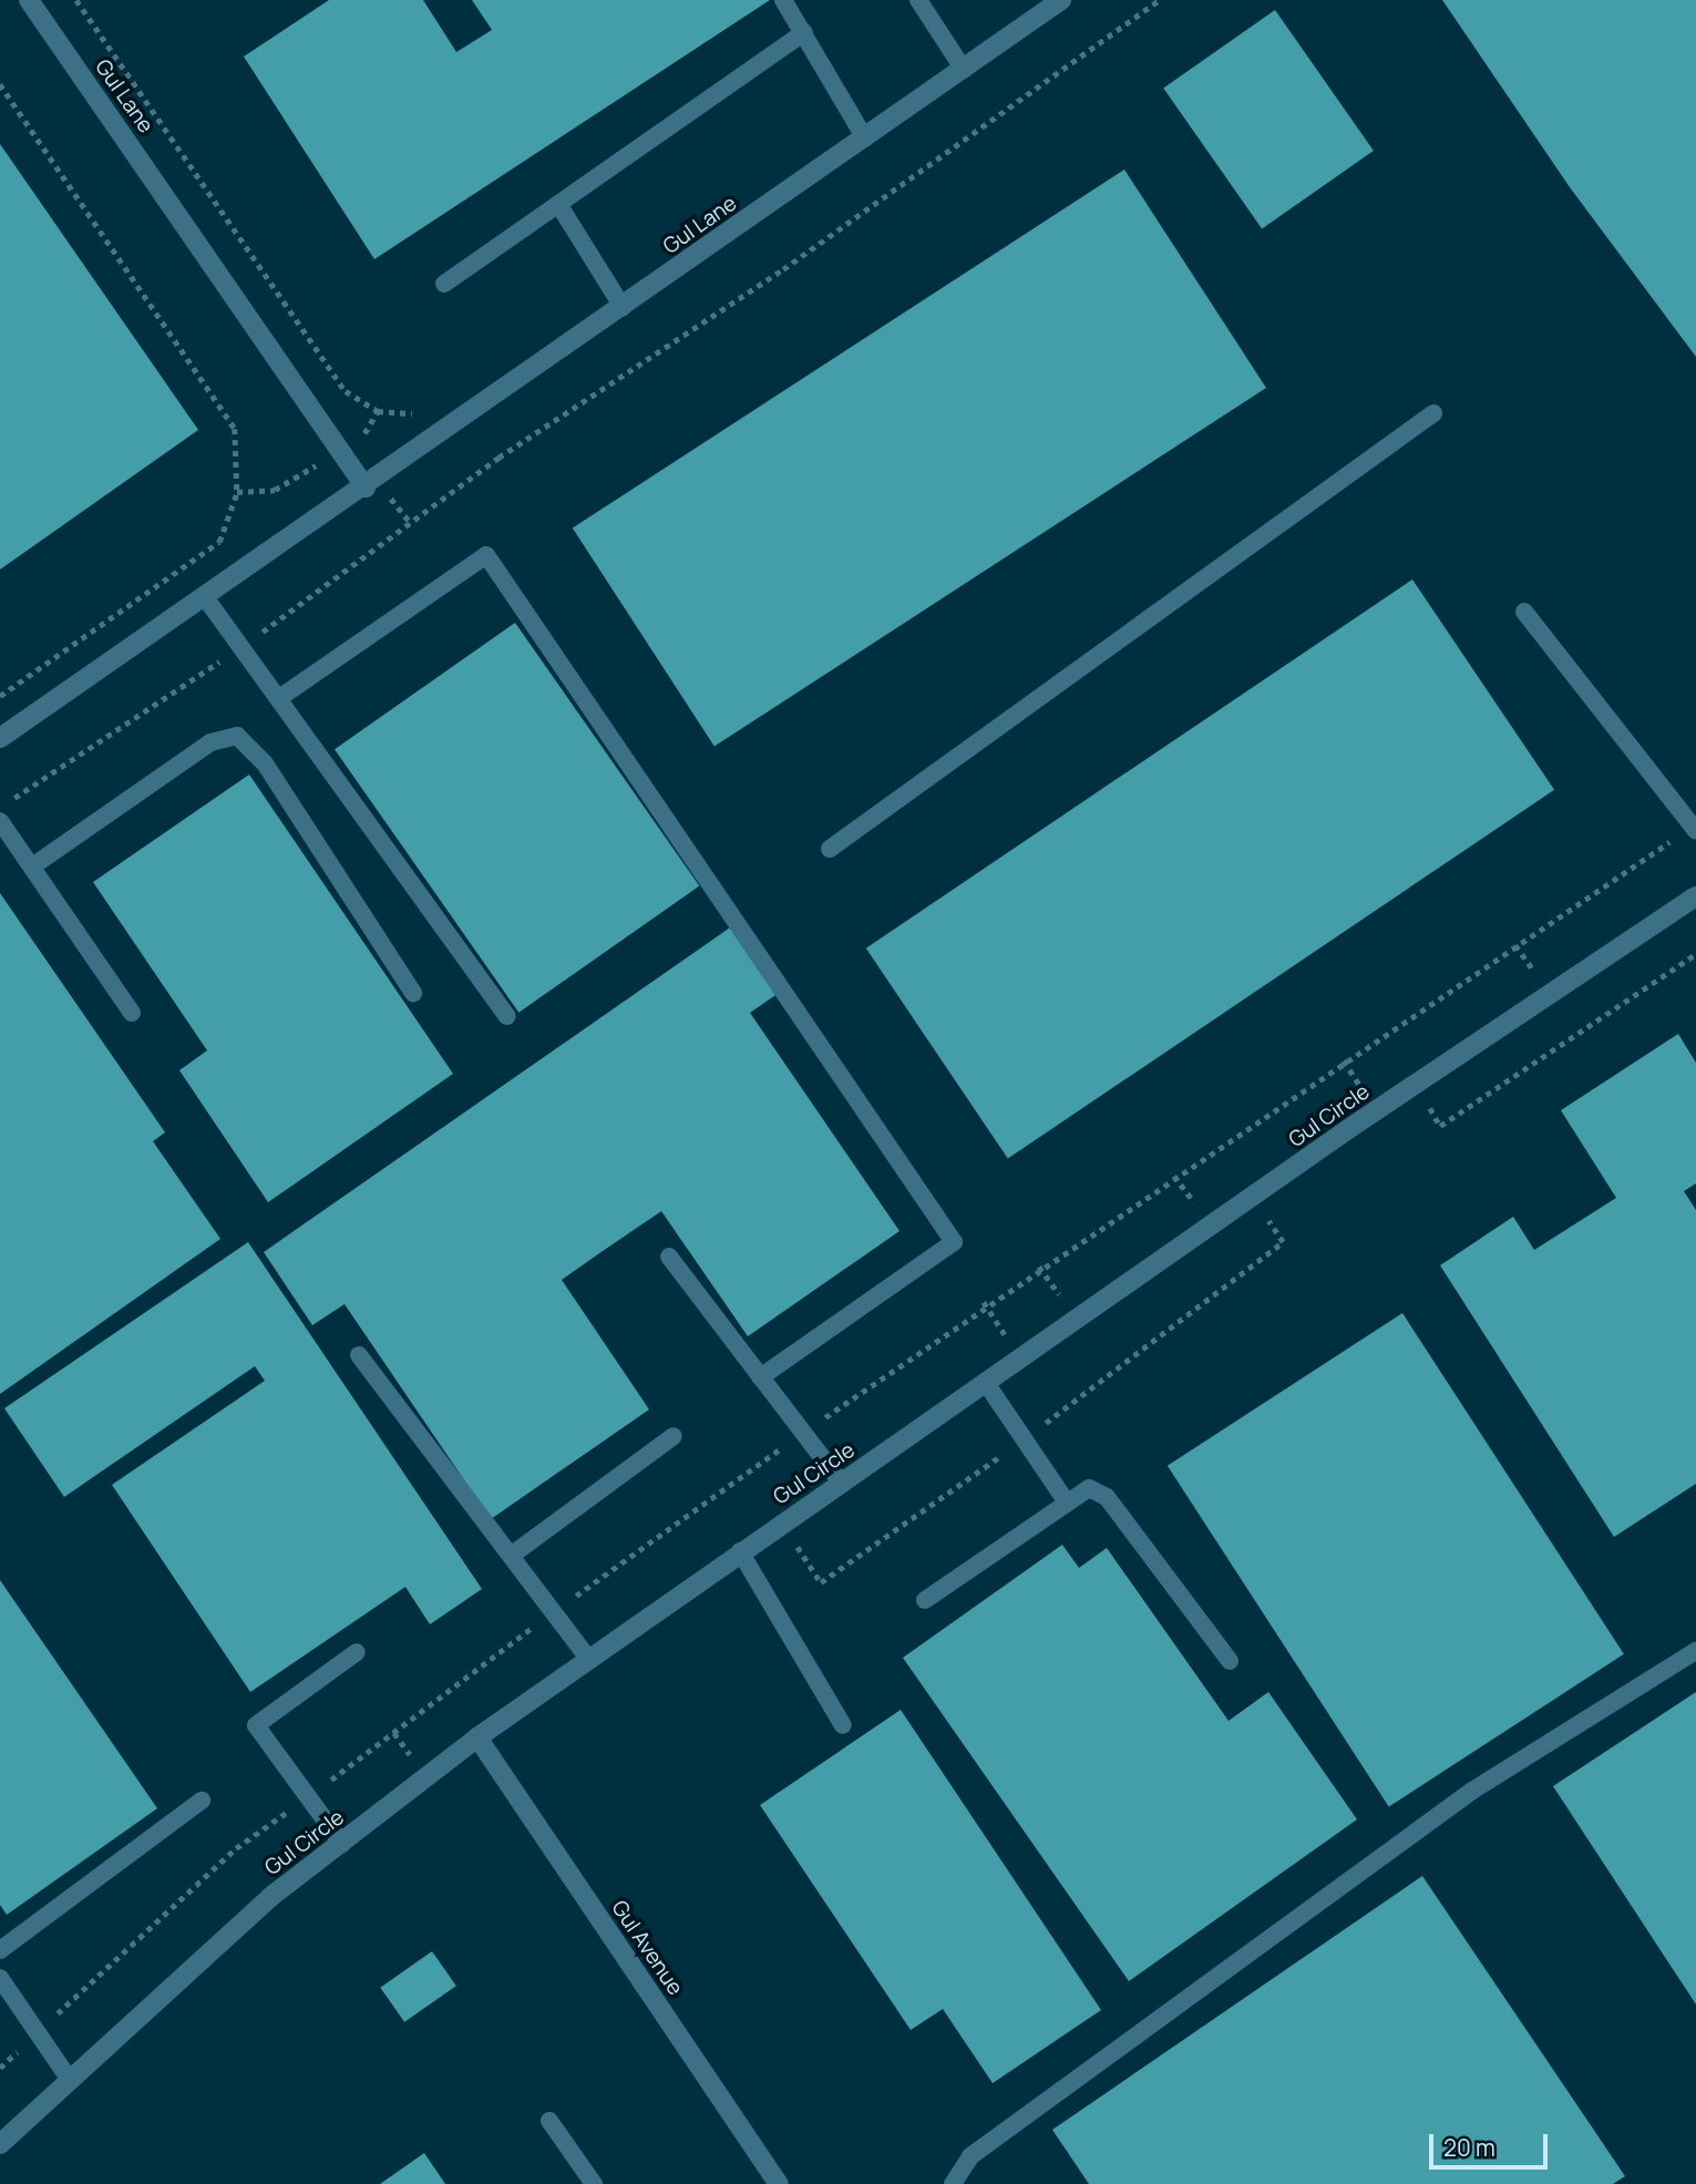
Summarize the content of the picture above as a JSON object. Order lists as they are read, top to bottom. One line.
{"streets":{"street":["Gul Lane","Gul Circle","Gul Avenue"]},"crossings":[["Gul Circle","Gul Avenue"]],"scale_bar":"20 m"}
